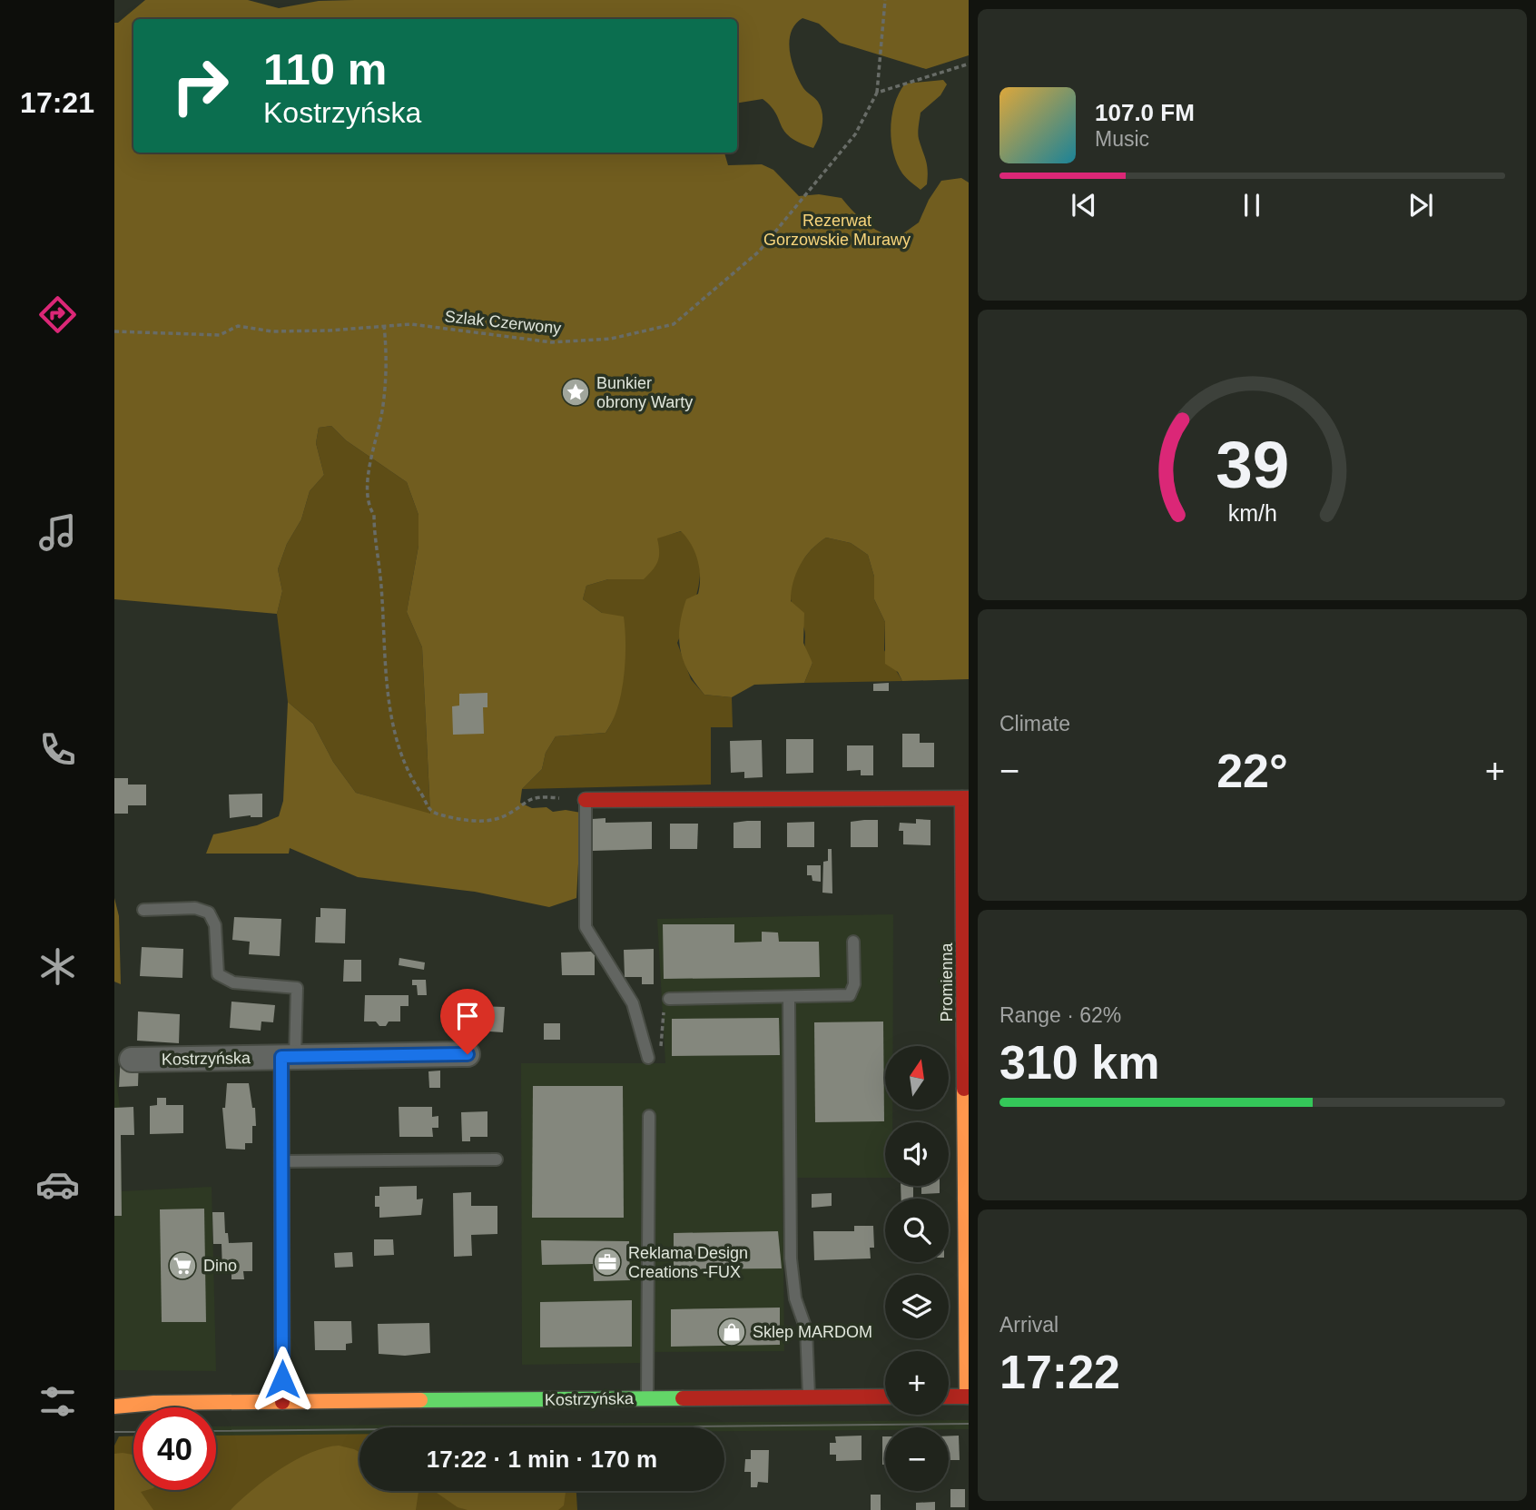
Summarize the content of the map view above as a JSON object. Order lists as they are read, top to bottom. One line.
{"streets":{"street":["Promienna","Kostrzyńska"],"path":["Szlak Czerwony"]},"parks":["Rezerwat Gorzowskie Murawy"],"places":{"place":["Bunkier obrony Warty"],"office":["Reklama Design Creations -FUX"],"supermarket":["Dino"],"shop":["Sklep MARDOM"]},"north":"top","page":{"tabs":"17:21","turn":["110 m","Kostrzyńska"],"song":["107.0 FM","Music"],"tile":["Climate",["Range · 62%","310 km"],["Arrival","17:22"]],"heat":["−","22°","+"],"map_buttons":["+","−"],"limit":"40","trip":"17:22 · 1 min · 170 m","gauge":["39","km/h"]}}
